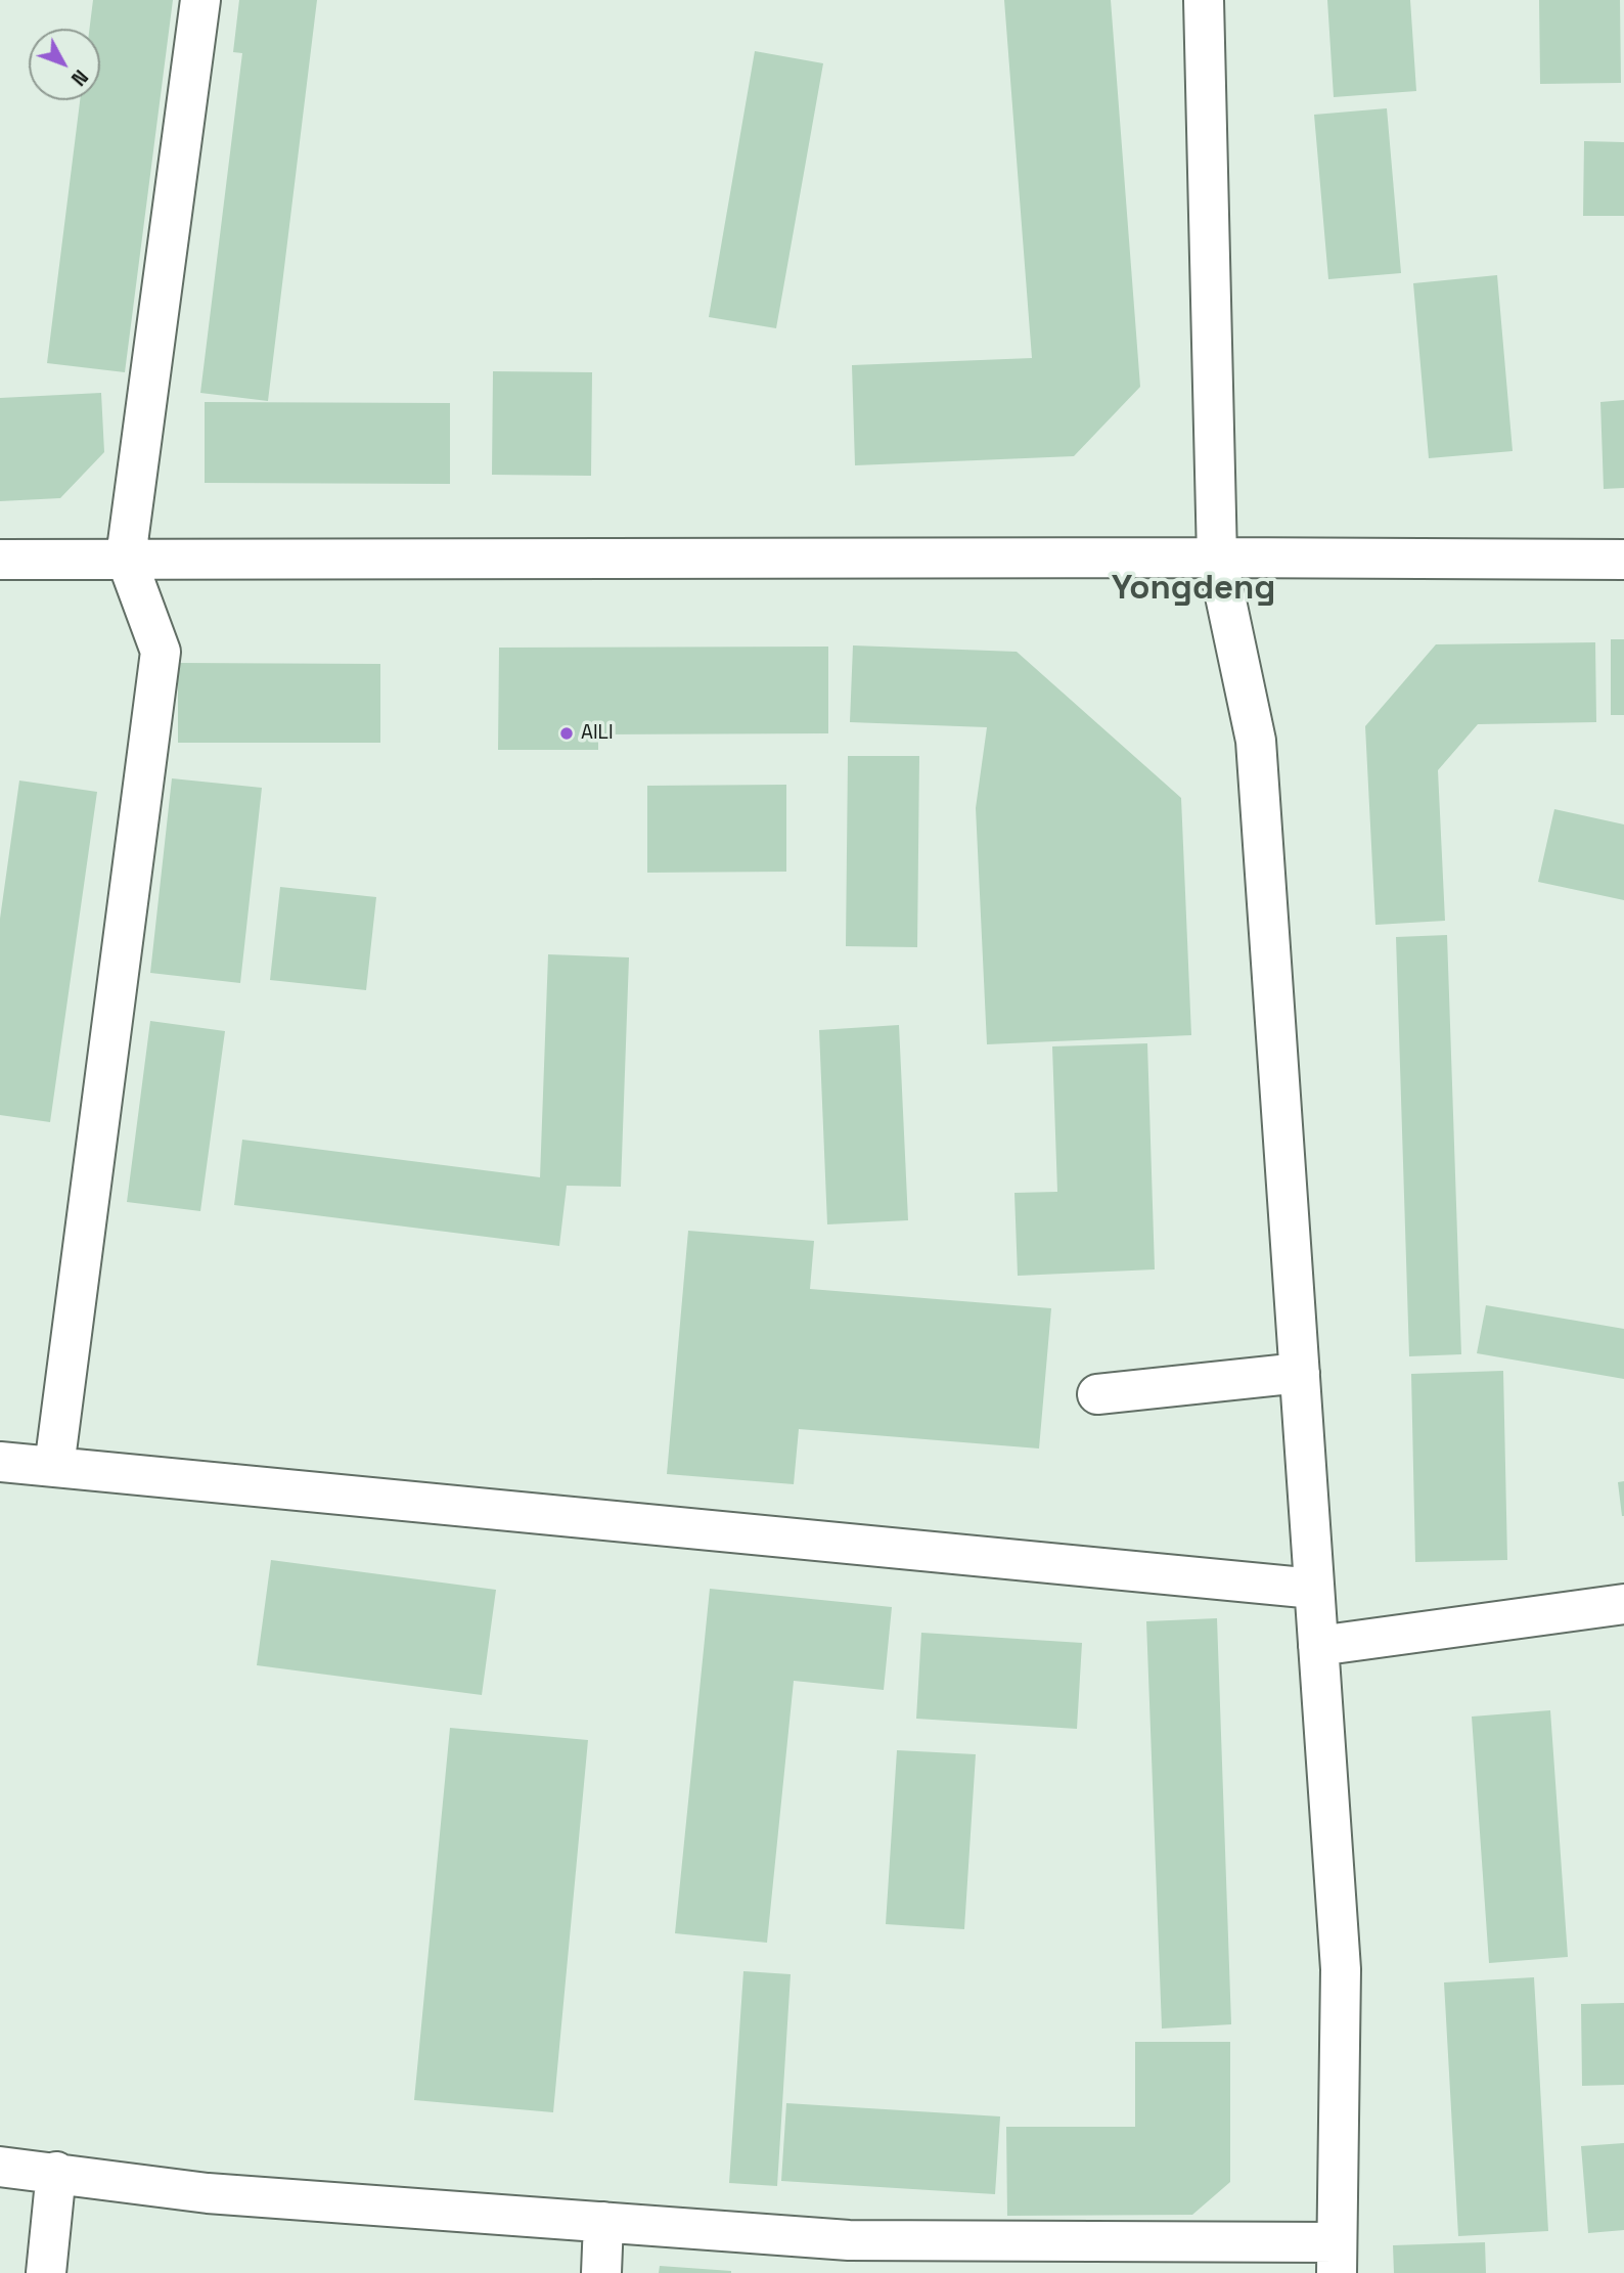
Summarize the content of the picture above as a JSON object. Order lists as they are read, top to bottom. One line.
{"districts":["Yongdeng"],"places":["AILI"],"north":"bottom right"}
